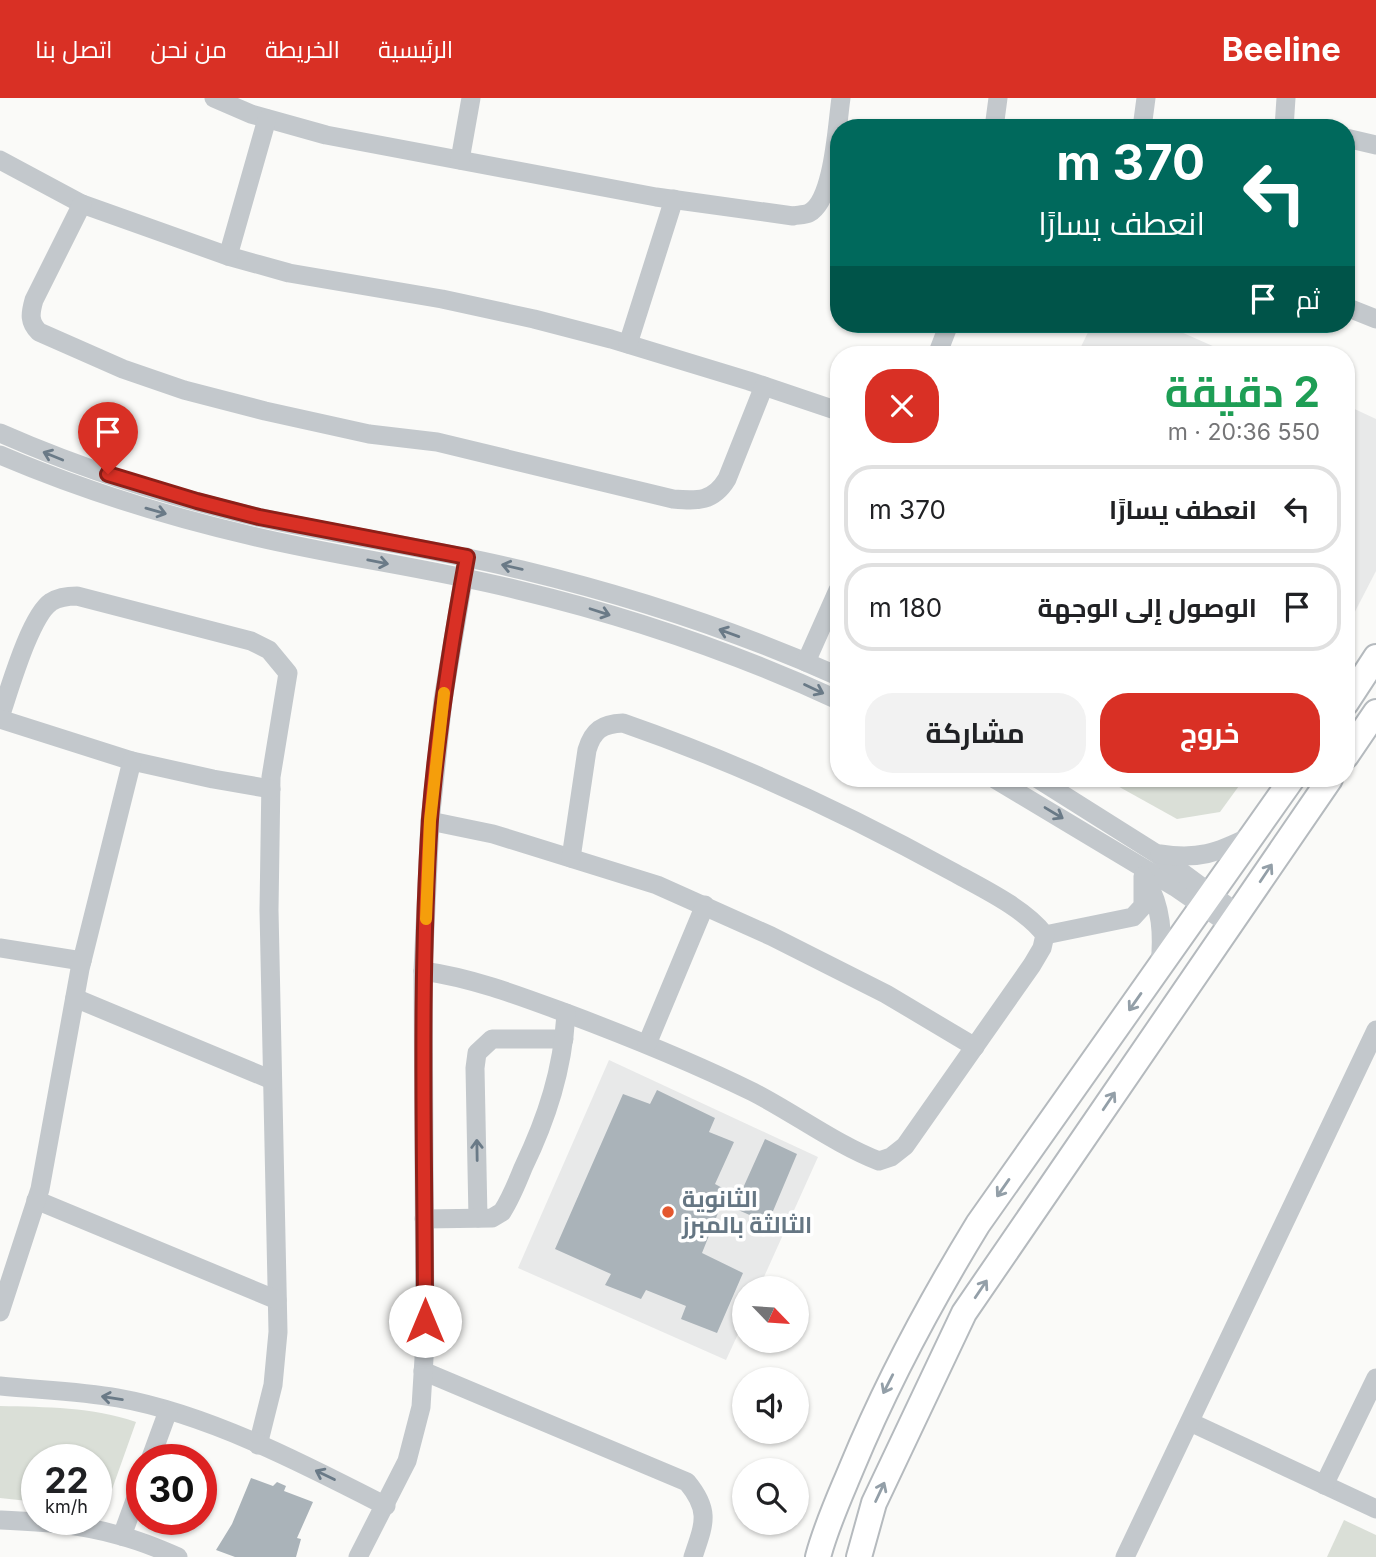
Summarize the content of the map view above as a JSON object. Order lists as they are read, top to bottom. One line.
{"places":["الثانوية الثالثة بالمبرز"],"north":"bottom right","page":{"header":"Beeline","nav":["الرئيسية","الخريطة","من نحن","اتصل بنا"],"turn":["370 m","انعطف يسارًا"],"then":"ثم","heading":["2 دقيقة","550 m · 20:36"],"list":[{"name":"انعطف يسارًا","value":"370 m"},{"name":"الوصول إلى الوجهة","value":"180 m"}],"buttons":["خروج","مشاركة"],"speed":"22 km/h","limit":"30"}}
